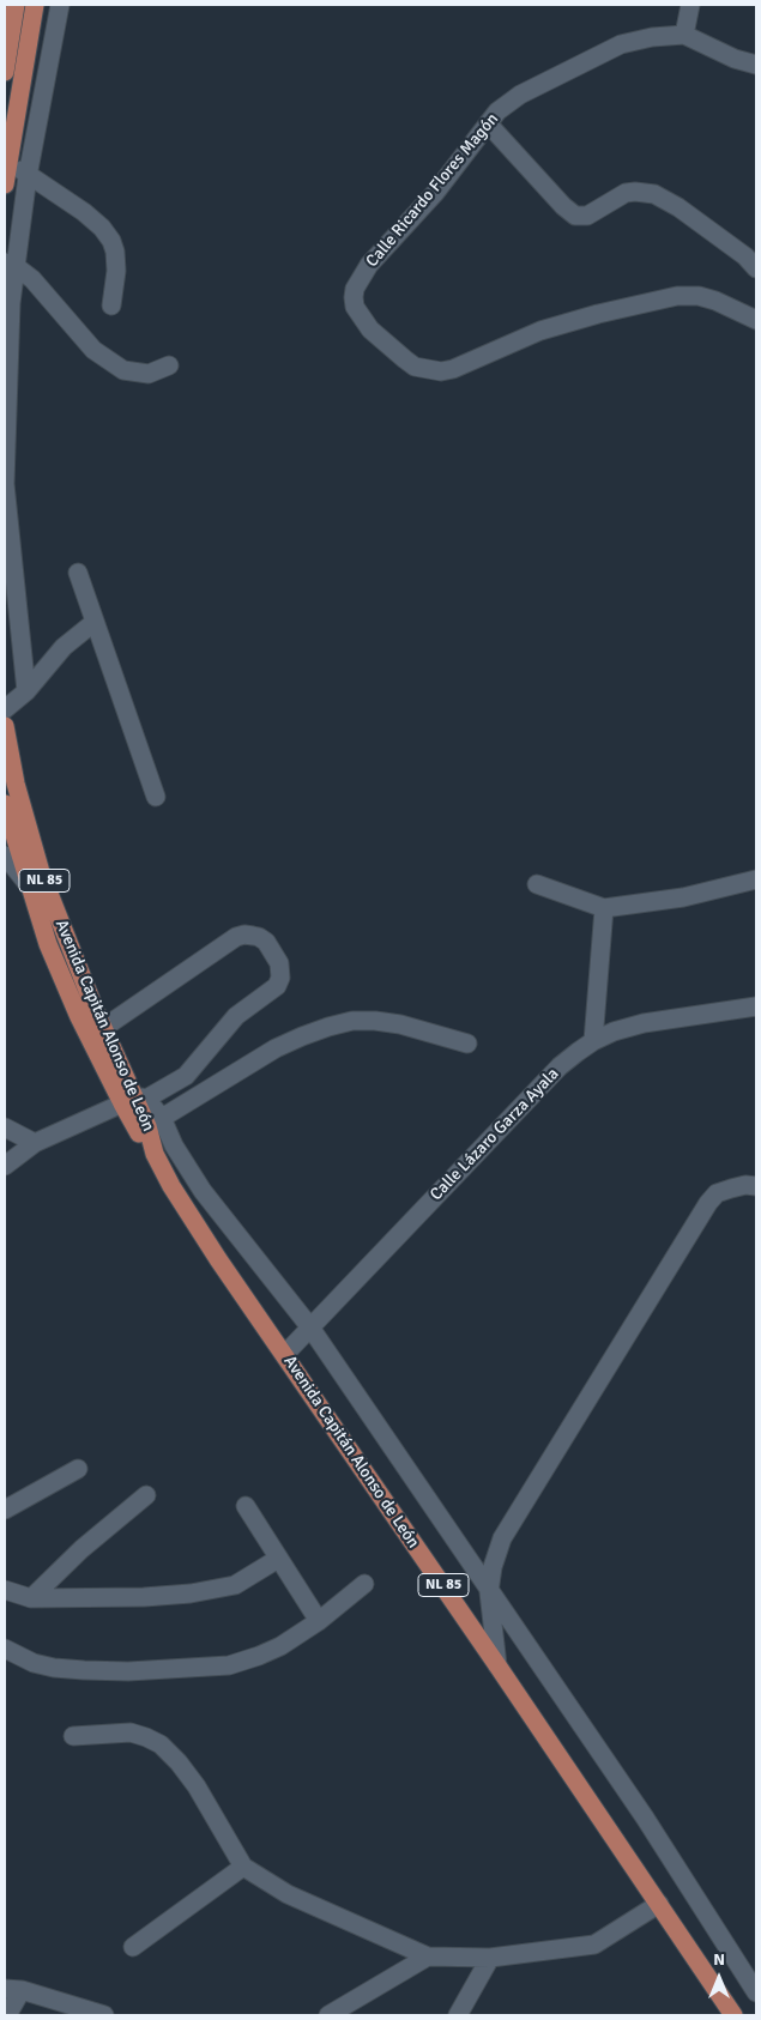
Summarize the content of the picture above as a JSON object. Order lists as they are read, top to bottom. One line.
{"streets":{"main road":["NL 85","Avenida Capitán Alonso de León"],"street":["Calle Ricardo Flores Magón","Calle Lázaro Garza Ayala"]},"crossings":[["Avenida Capitán Alonso de León","Calle Lázaro Garza Ayala"]],"north":"top"}
